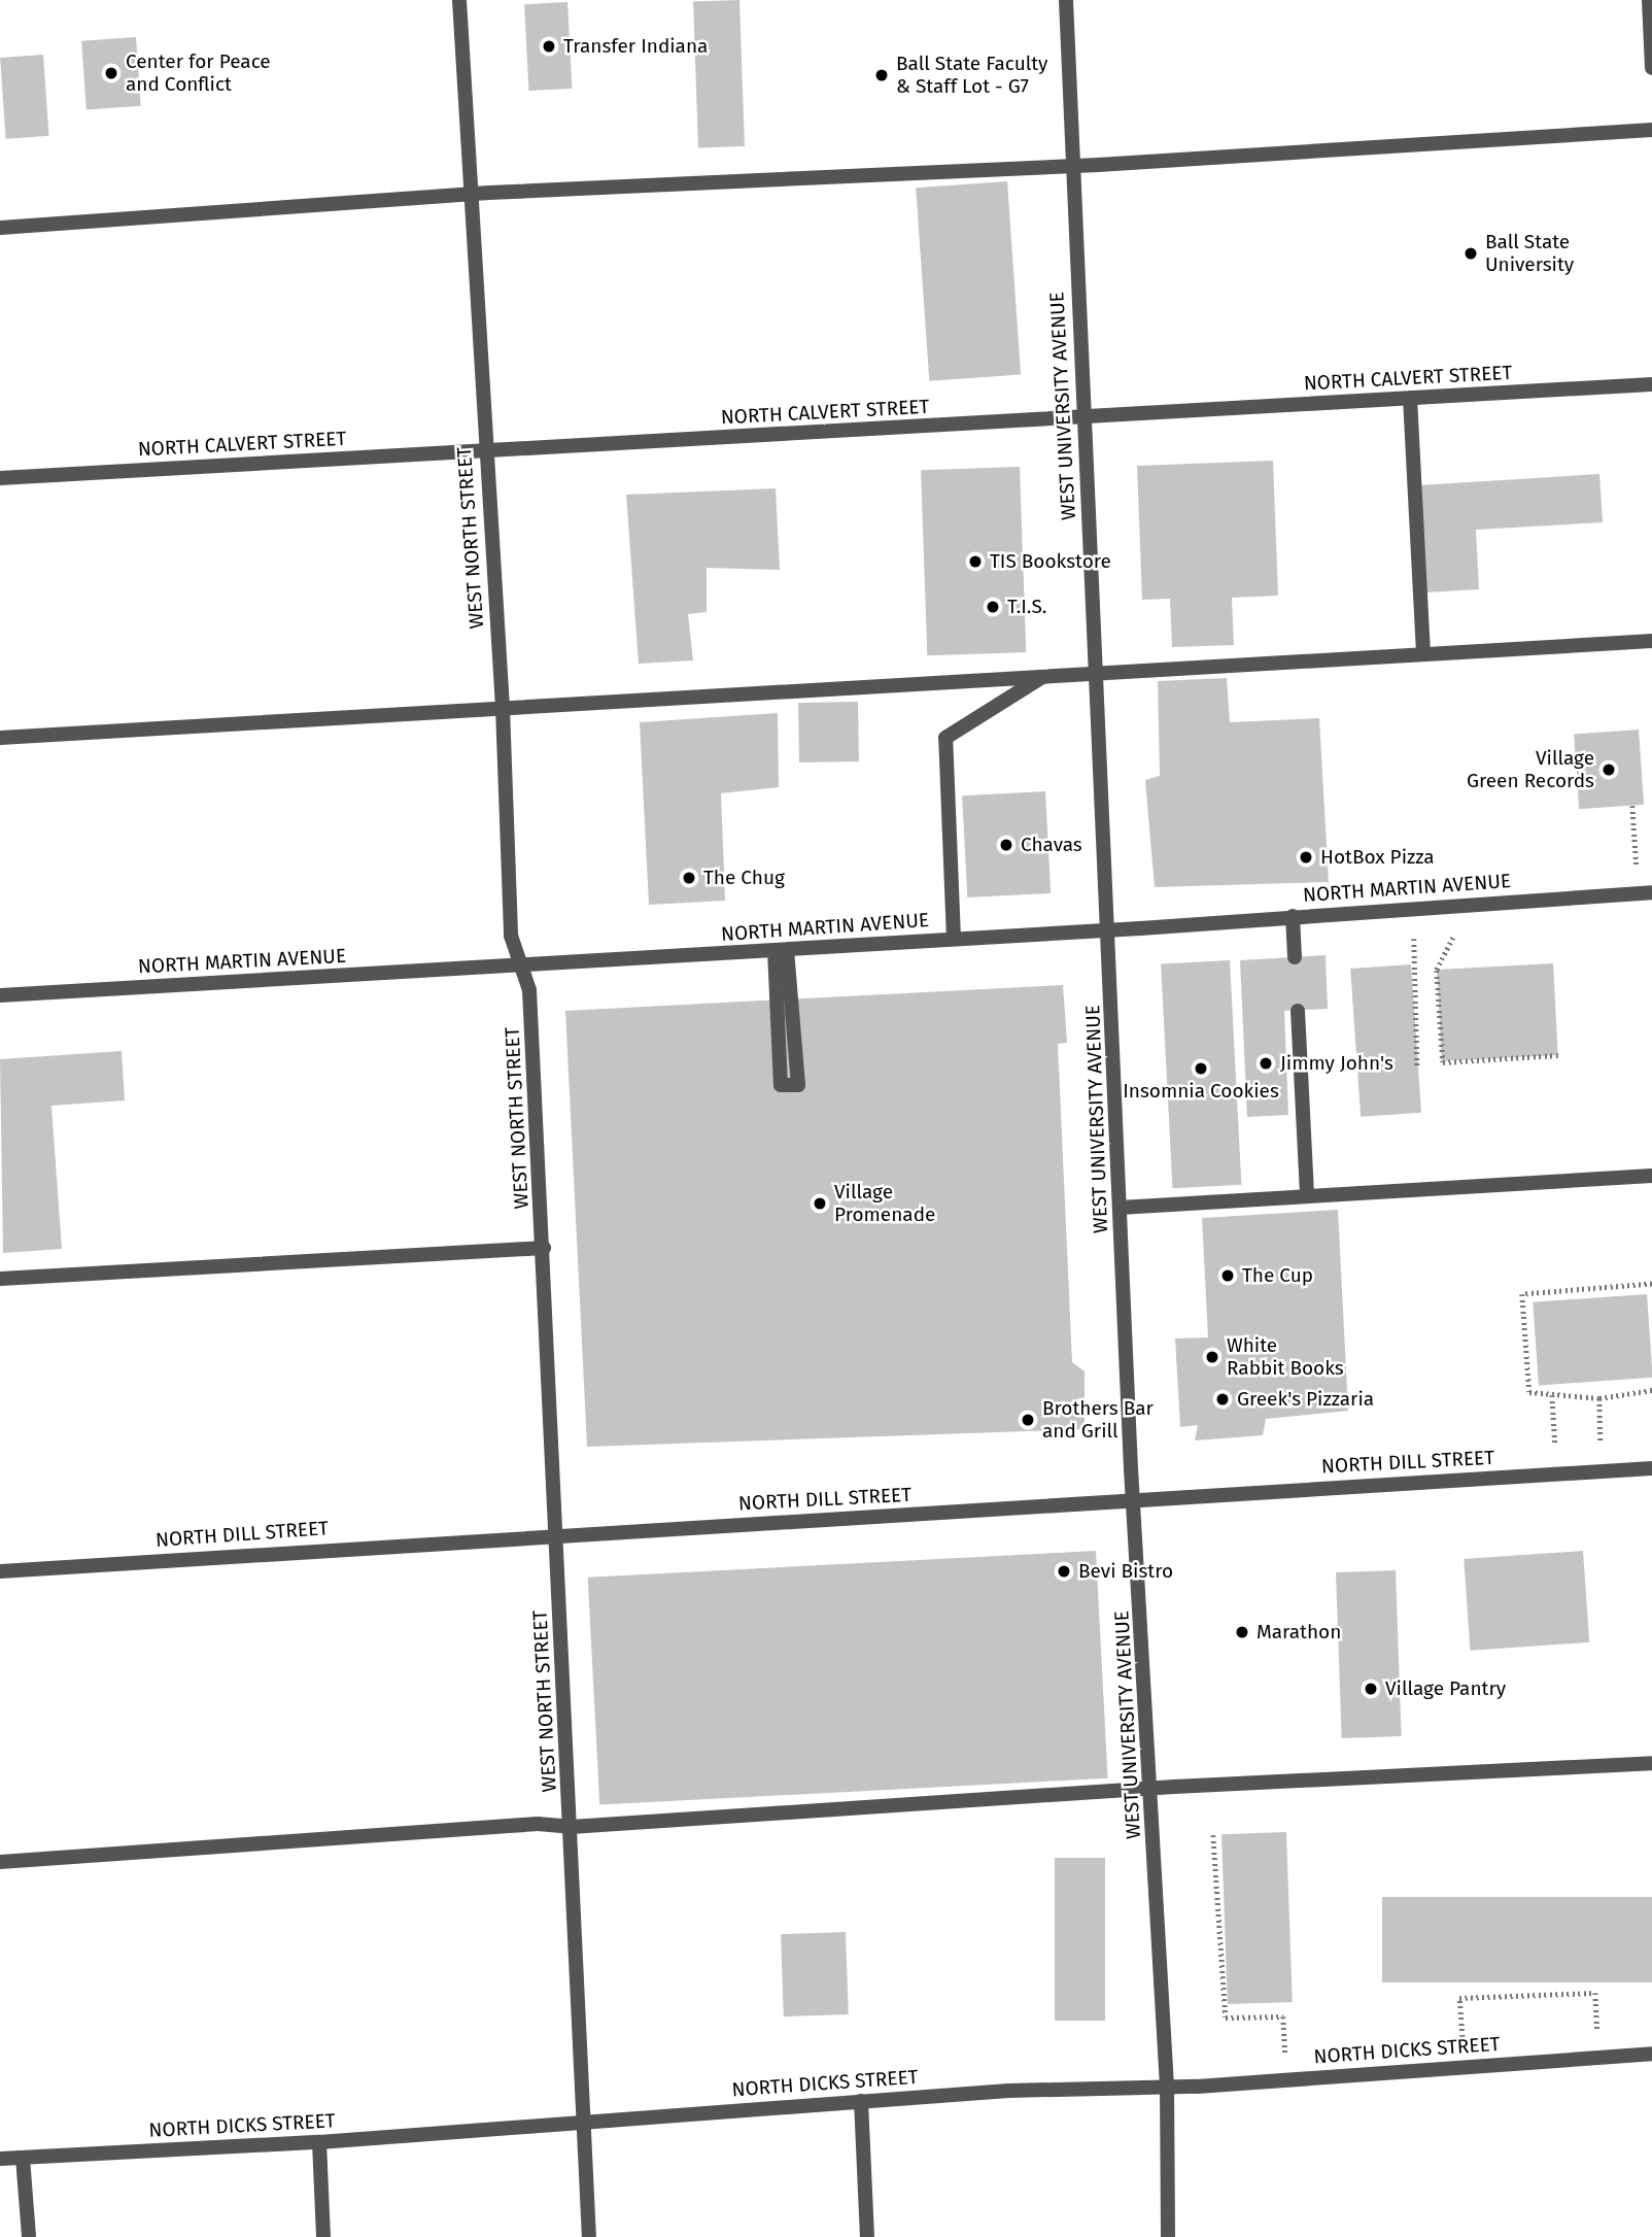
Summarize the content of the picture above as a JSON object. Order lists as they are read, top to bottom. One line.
{"streets":{"street":["NORTH CALVERT STREET","WEST UNIVERSITY AVENUE","WEST NORTH STREET","NORTH MARTIN AVENUE","NORTH DILL STREET","NORTH DICKS STREET"]},"crossings":[["NORTH CALVERT STREET","WEST UNIVERSITY AVENUE"],["NORTH CALVERT STREET","WEST NORTH STREET"],["WEST UNIVERSITY AVENUE","NORTH MARTIN AVENUE"],["WEST UNIVERSITY AVENUE","NORTH DILL STREET"],["WEST UNIVERSITY AVENUE","NORTH DICKS STREET"],["WEST NORTH STREET","NORTH MARTIN AVENUE"],["WEST NORTH STREET","NORTH DILL STREET"],["WEST NORTH STREET","NORTH DICKS STREET"]],"places":["Transfer Indiana","Center for Peace and Conflict","Ball State Faculty & Staff Lot - G7","Ball State University","TIS Bookstore","T.I.S.","Village Green Records","Chavas","HotBox Pizza","The Chug","Jimmy John's","Insomnia Cookies","Village Promenade","The Cup","White Rabbit Books","Greek's Pizzaria","Brothers Bar and Grill","Bevi Bistro","Marathon","Village Pantry"]}
